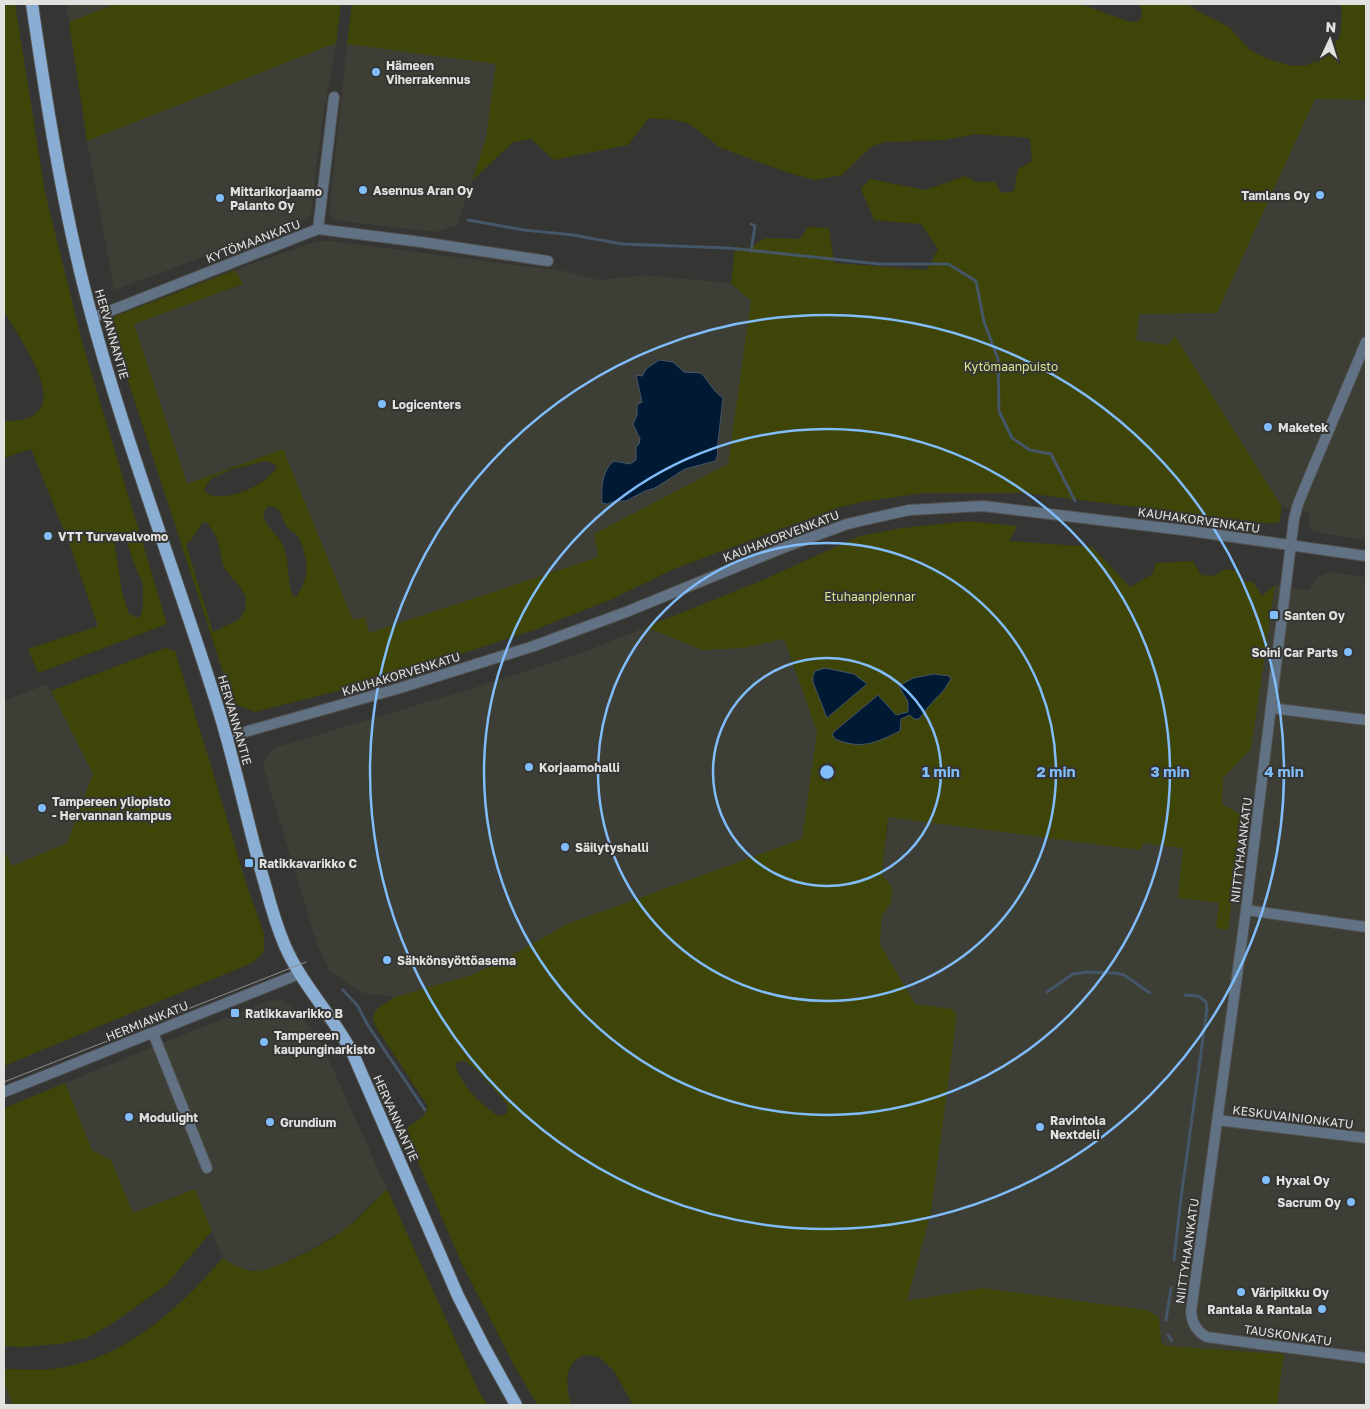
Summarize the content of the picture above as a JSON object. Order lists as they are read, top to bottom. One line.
{"streets":{"main road":["HERVANNANTIE"],"street":["KYTÖMAANKATU","KAUHAKORVENKATU","NIITTYHAANKATU","HERMIANKATU","KESKUVAINIONKATU","TAUSKONKATU"]},"crossings":[["KYTÖMAANKATU","HERVANNANTIE"],["HERVANNANTIE","KAUHAKORVENKATU"],["HERVANNANTIE","HERMIANKATU"],["KAUHAKORVENKATU","NIITTYHAANKATU"],["NIITTYHAANKATU","KESKUVAINIONKATU"],["NIITTYHAANKATU","TAUSKONKATU"]],"parks":["Kytömaanpuisto","Etuhaanpiennar"],"places":{"other":["Hämeen Viherrakennus","Asennus Aran Oy","Tamlans Oy","Mittarikorjaamo Palanto Oy","Logicenters","Maketek","VTT Turvavalvomo","Soini Car Parts","Korjaamohalli","Tampereen yliopisto - Hervannan kampus","Säilytyshalli","Sähkönsyöttöasema","Tampereen kaupunginarkisto","Modulight","Grundium","Ravintola Nextdeli","Hyxal Oy","Sacrum Oy","Väripilkku Oy","Rantala & Rantala"],"transit":["Santen Oy","Ratikkavarikko C","Ratikkavarikko B"]},"north":"top","rings":["1 min","2 min","3 min","4 min"]}
